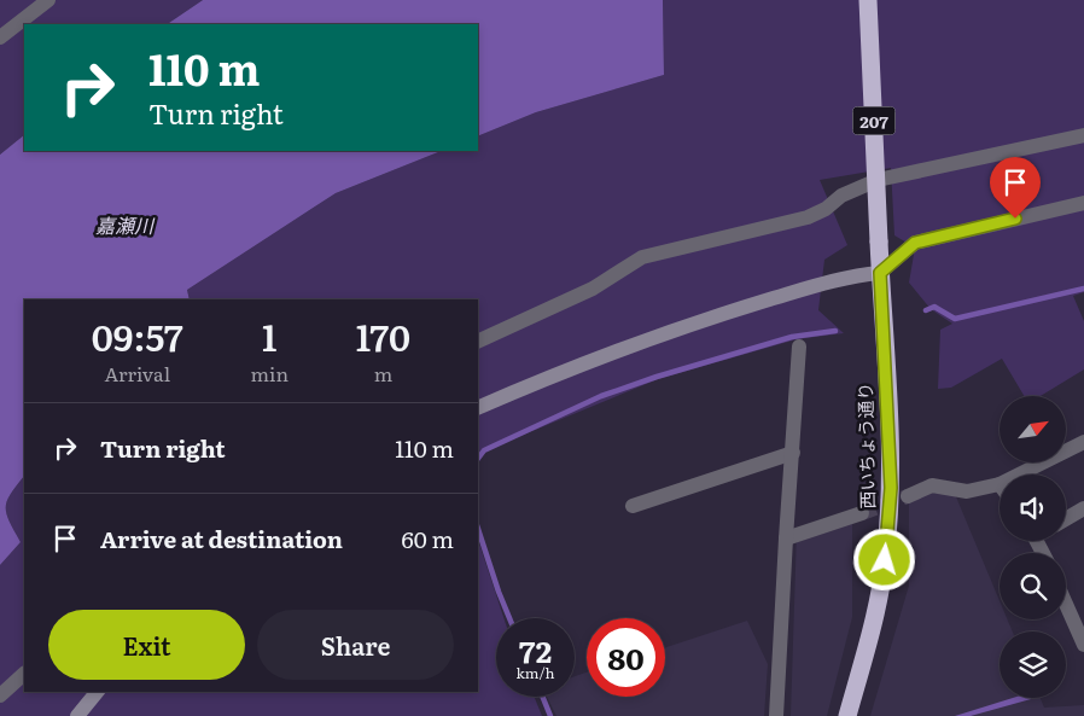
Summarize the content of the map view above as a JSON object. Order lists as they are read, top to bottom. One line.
{"streets":{"highway":["207","西いちょう通り"]},"water":["嘉瀬川"],"north":"top right","page":{"turn":["110 m","Turn right"],"eta":["09:57","Arrival","1","min","170","m"],"list":[{"name":"Turn right","value":"110 m"},{"name":"Arrive at destination","value":"60 m"}],"buttons":["Exit","Share"],"speed":"72 km/h","limit":"80"}}
